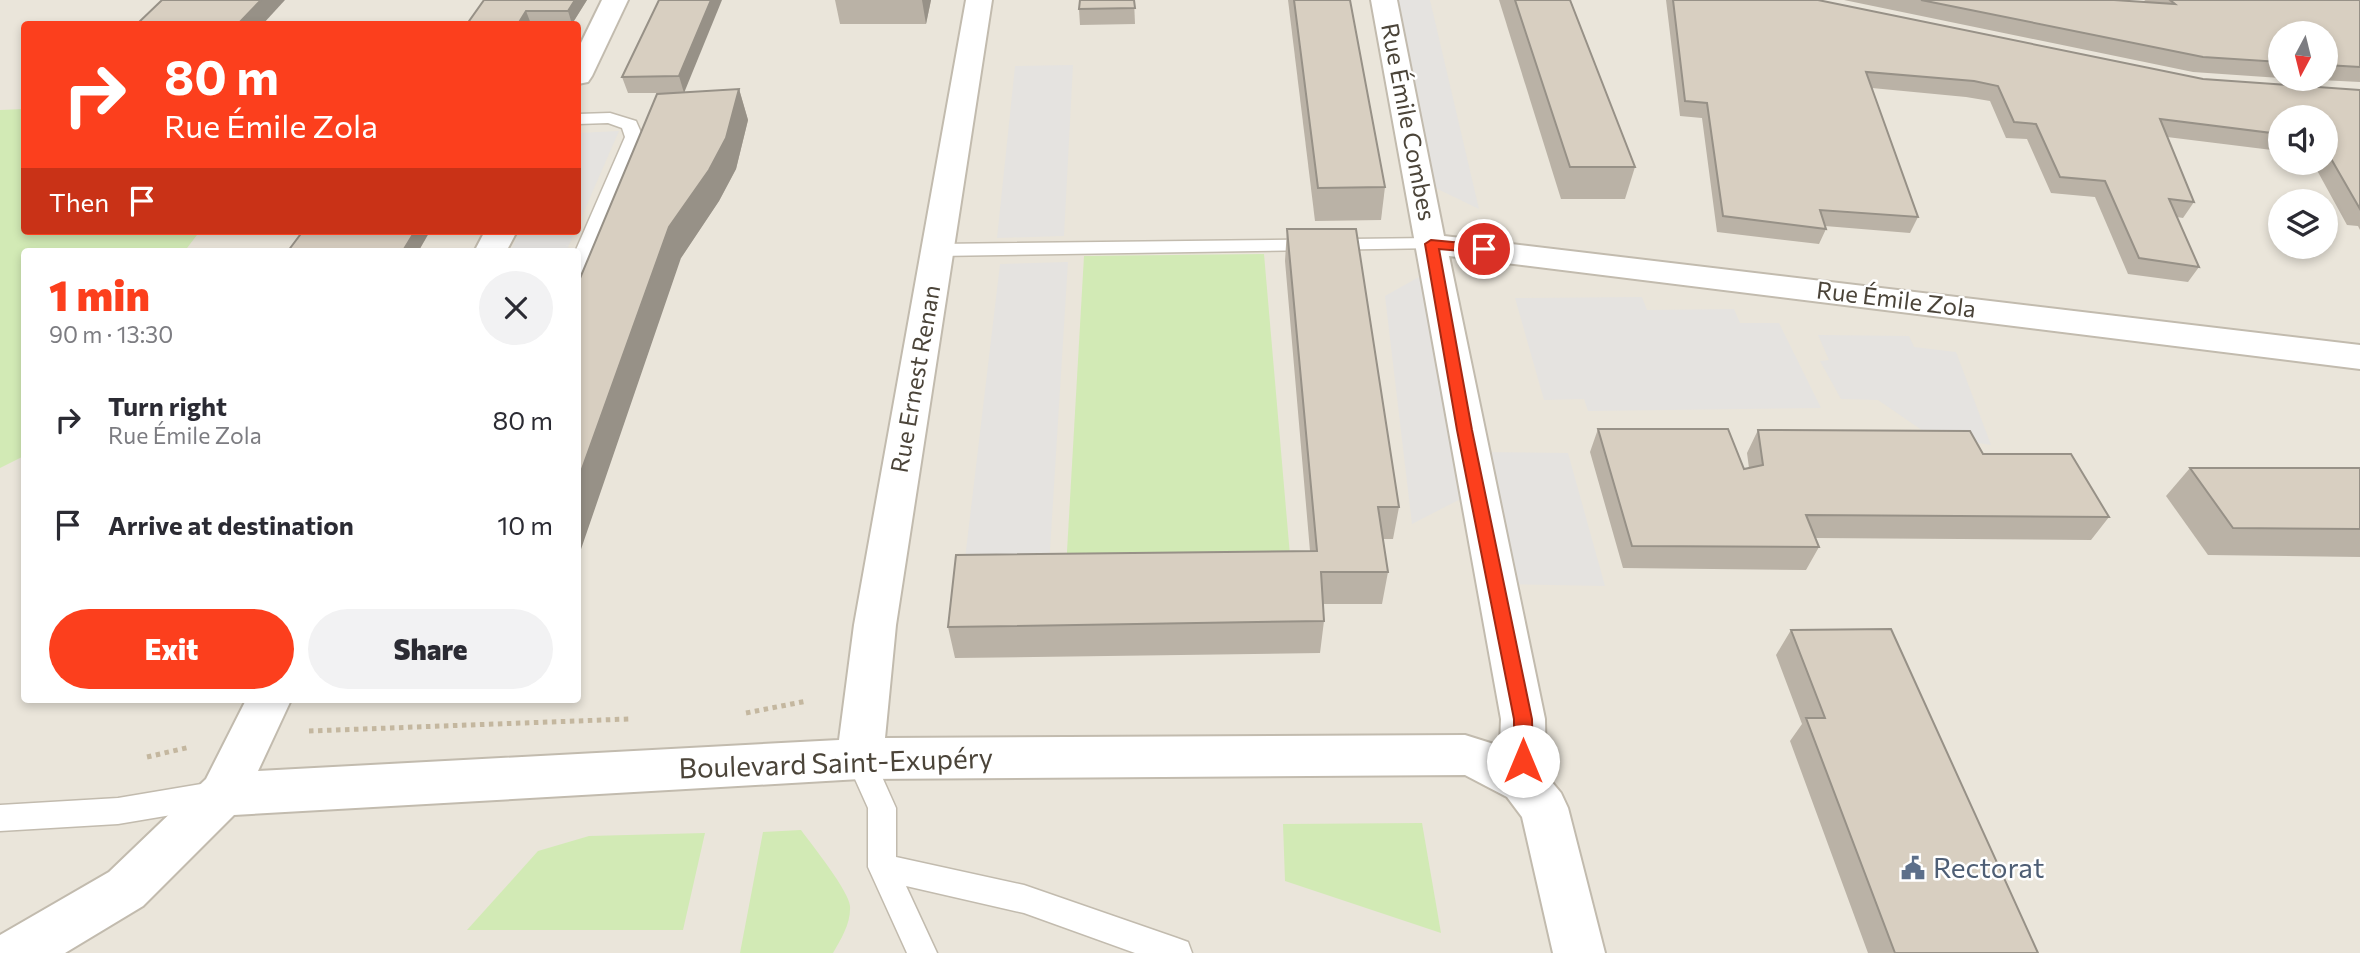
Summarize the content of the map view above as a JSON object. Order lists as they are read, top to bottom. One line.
{"streets":{"street":["Rue Émile Combes","Rue Émile Zola","Rue Ernest Renan","Boulevard Saint-Exupéry"]},"crossings":[["Rue Émile Combes","Rue Émile Zola"],["Rue Émile Combes","Boulevard Saint-Exupéry"],["Rue Ernest Renan","Boulevard Saint-Exupéry"]],"places":{"public building":["Rectorat"]},"north":"bottom","page":{"turn":["80 m","Rue Émile Zola"],"then":"Then","heading":["1 min","90 m · 13:30"],"list":[{"name":"Turn right","note":"Rue Émile Zola","value":"80 m"},{"name":"Arrive at destination","value":"10 m"}],"buttons":["Exit","Share"]}}
